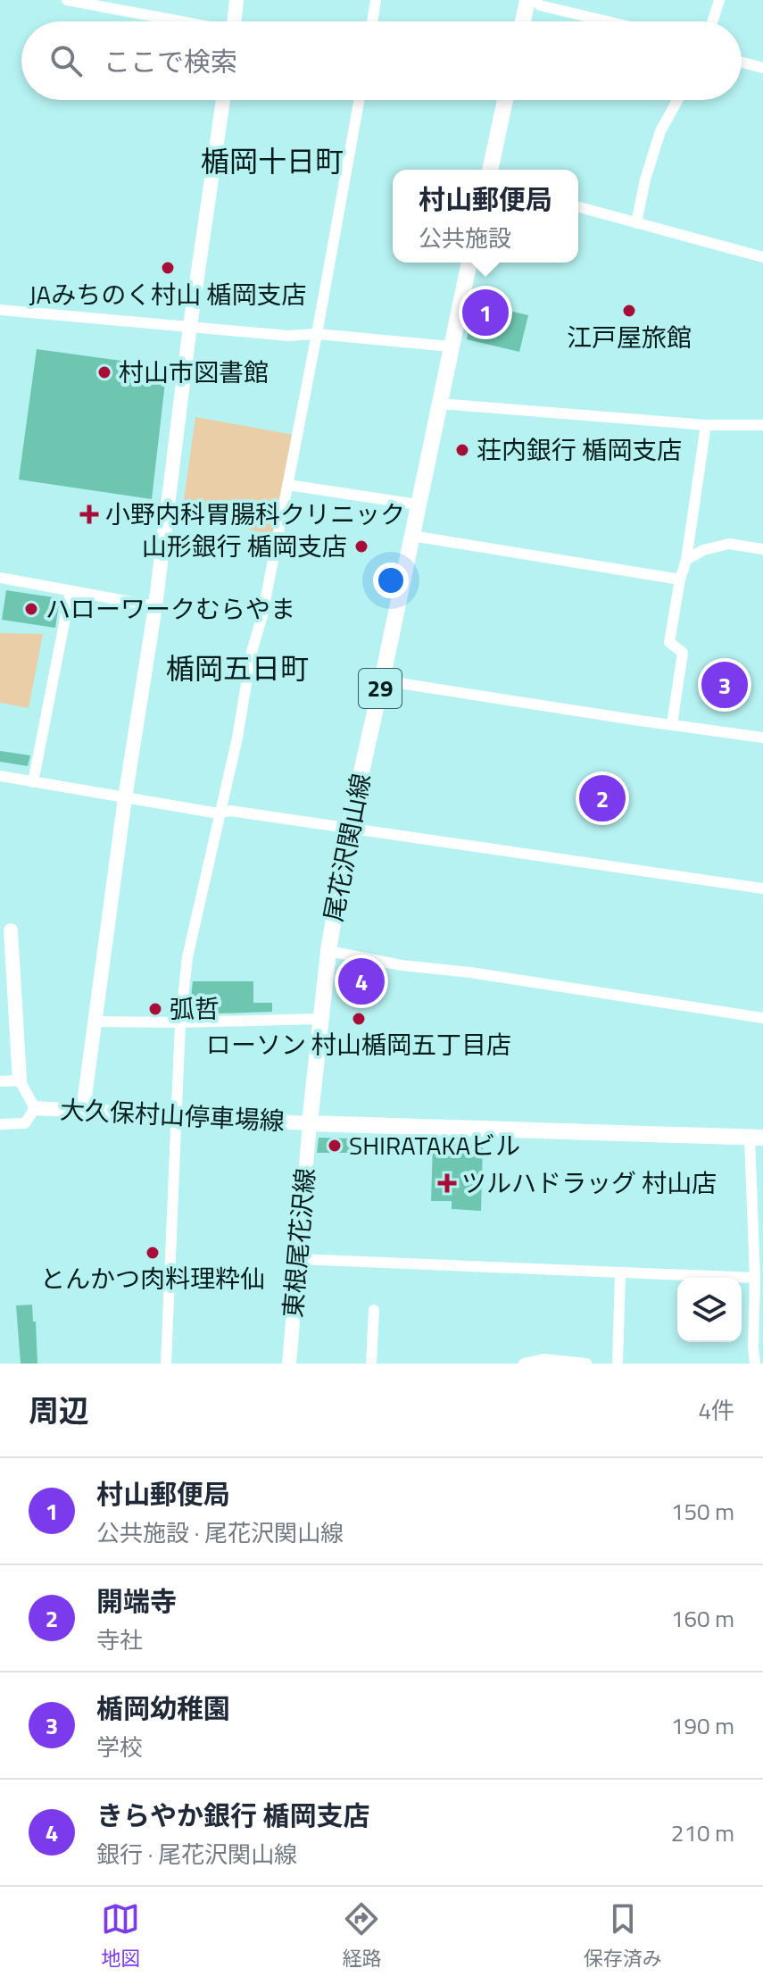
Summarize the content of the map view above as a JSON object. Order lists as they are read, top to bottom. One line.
{"streets":{"main road":["29","尾花沢関山線"],"street":["大久保村山停車場線","東根尾花沢線"]},"crossings":[["尾花沢関山線","大久保村山停車場線"],["尾花沢関山線","東根尾花沢線"],["大久保村山停車場線","東根尾花沢線"]],"districts":["楯岡十日町","楯岡五日町"],"places":{"other":["JAみちのく村山 楯岡支店","江戸屋旅館","村山市図書館","荘内銀行 楯岡支店","山形銀行 楯岡支店","ハローワークむらやま","弧哲","ローソン 村山楯岡五丁目店","SHIRATAKAビル","とんかつ肉料理粋仙"],"health":["小野内科胃腸科クリニック","ツルハドラッグ 村山店"]},"page":{"search":"ここで検索","popup":["村山郵便局","公共施設"],"pins":["1","3","2","4"],"heading":["周辺","4件"],"list":[{"mark":"1","name":"村山郵便局","note":"公共施設 · 尾花沢関山線","value":"150 m"},{"mark":"2","name":"開端寺","note":"寺社","value":"160 m"},{"mark":"3","name":"楯岡幼稚園","note":"学校","value":"190 m"},{"mark":"4","name":"きらやか銀行 楯岡支店","note":"銀行 · 尾花沢関山線","value":"210 m"}],"nav":["地図","経路","保存済み"]}}
